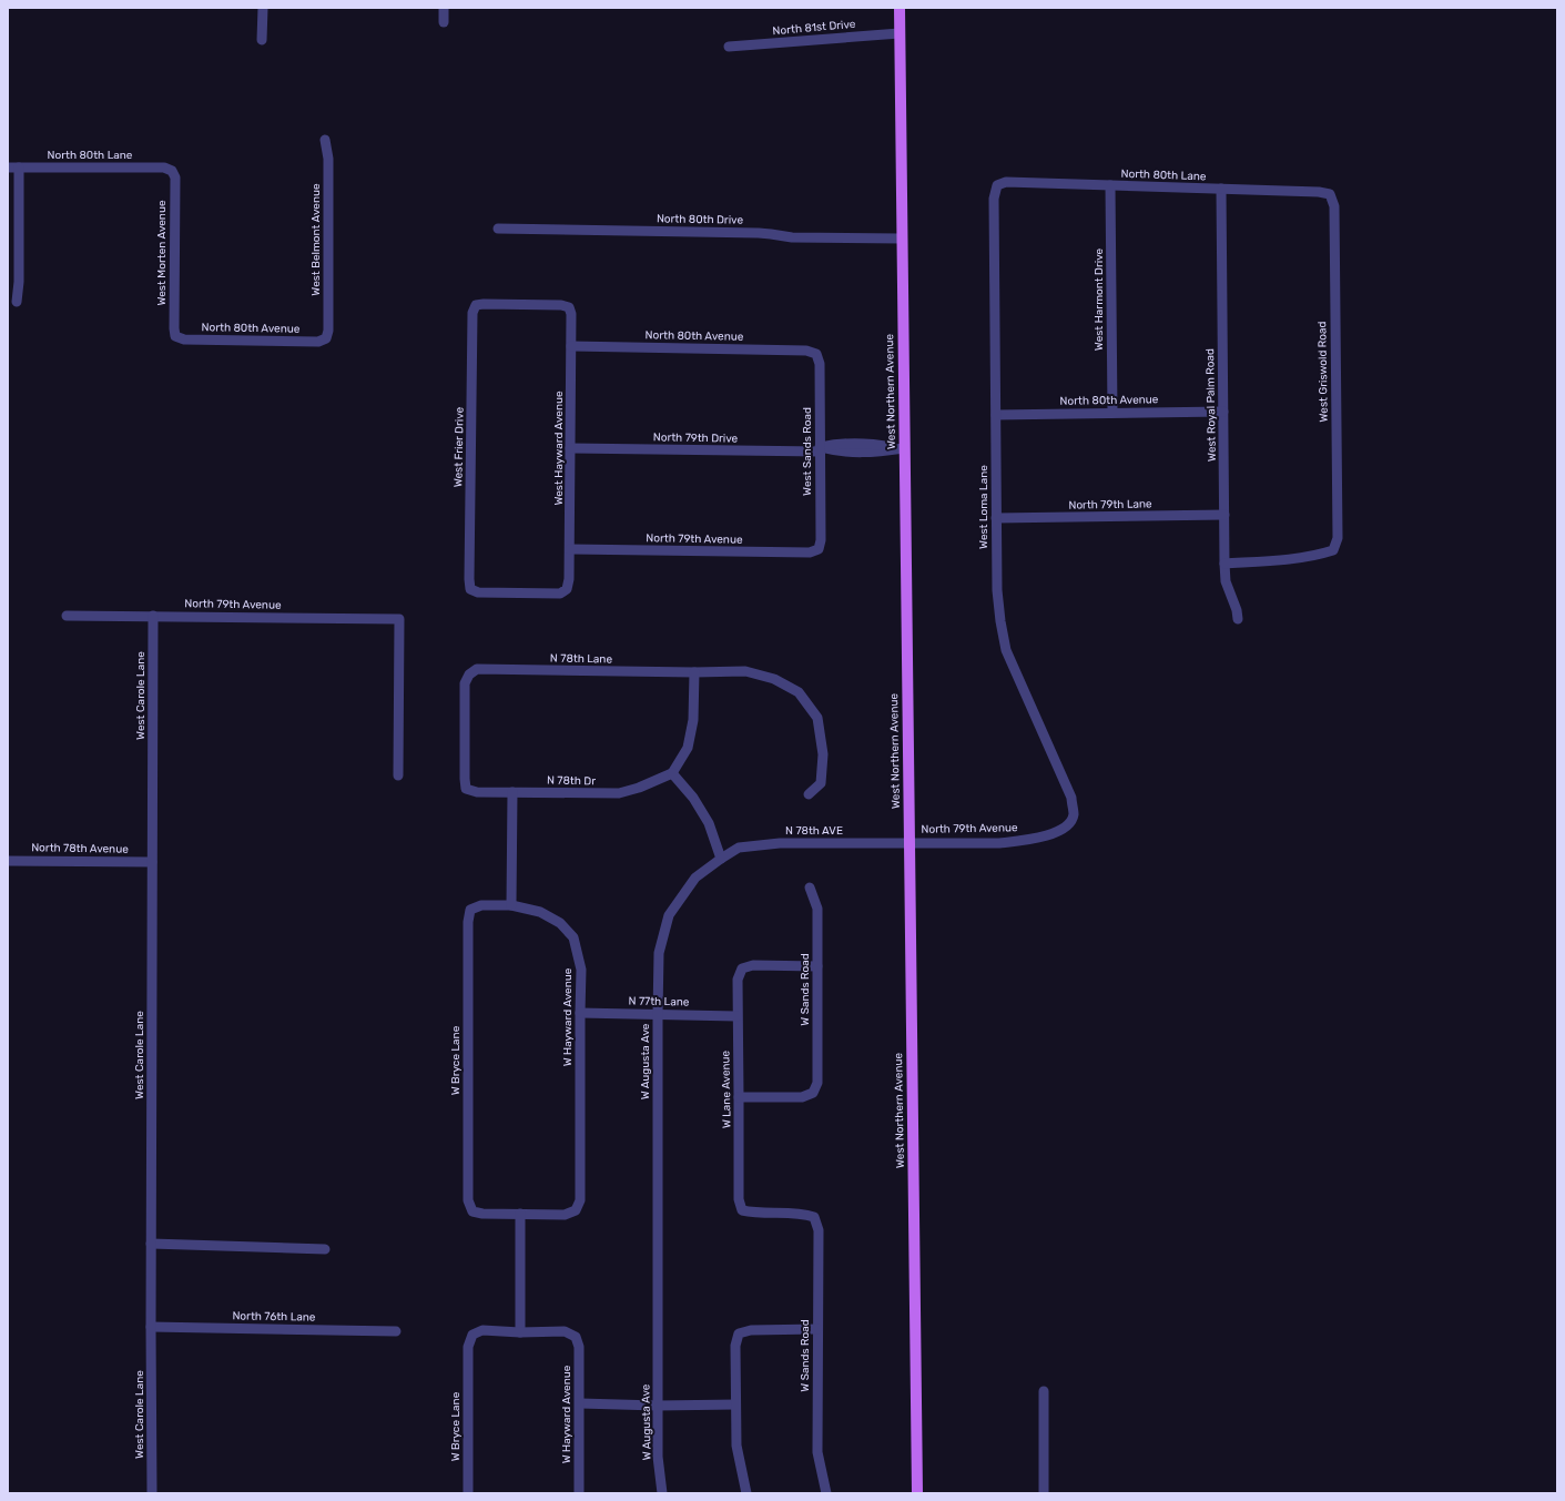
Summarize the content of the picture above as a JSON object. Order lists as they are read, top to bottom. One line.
{"streets":{"main road":["West Northern Avenue"],"street":["North 81st Drive","North 80th Lane","North 80th Drive","West Belmont Avenue","West Morten Avenue","West Harmont Drive","North 80th Avenue","West Griswold Road","West Royal Palm Road","North 79th Drive","West Frier Drive","West Hayward Avenue","West Sands Road","North 79th Lane","West Loma Lane","North 79th Avenue","N 78th Lane","West Carole Lane","N 78th Dr","N 78th AVE","North 78th Avenue","W Sands Road","N 77th Lane","W Hayward Avenue","W Bryce Lane","W Augusta Ave","W Lane Avenue","North 76th Lane"]},"crossings":[["North 81st Drive","West Northern Avenue"],["North 80th Lane","West Morten Avenue"],["North 80th Lane","West Harmont Drive"],["North 80th Lane","West Griswold Road"],["North 80th Lane","West Royal Palm Road"],["North 80th Lane","West Loma Lane"],["North 80th Drive","West Northern Avenue"],["West Belmont Avenue","North 80th Avenue"],["West Morten Avenue","North 80th Avenue"],["West Harmont Drive","North 80th Avenue"],["North 80th Avenue","West Royal Palm Road"],["North 80th Avenue","West Hayward Avenue"],["North 80th Avenue","West Sands Road"],["North 80th Avenue","West Loma Lane"],["West Griswold Road","West Royal Palm Road"],["West Northern Avenue","North 79th Drive"],["West Northern Avenue","North 79th Avenue"],["West Northern Avenue","N 78th AVE"],["West Royal Palm Road","North 79th Lane"],["North 79th Drive","West Hayward Avenue"],["North 79th Drive","West Sands Road"],["West Frier Drive","West Hayward Avenue"],["West Hayward Avenue","North 79th Avenue"],["West Sands Road","North 79th Avenue"],["North 79th Lane","West Loma Lane"],["West Loma Lane","North 79th Avenue"],["North 79th Avenue","West Carole Lane"],["North 79th Avenue","N 78th AVE"],["N 78th Lane","N 78th Dr"],["West Carole Lane","North 78th Avenue"],["West Carole Lane","North 76th Lane"],["N 78th AVE","W Augusta Ave"],["W Sands Road","W Lane Avenue"],["N 77th Lane","W Hayward Avenue"],["N 77th Lane","W Augusta Ave"],["N 77th Lane","W Lane Avenue"],["W Hayward Avenue","W Bryce Lane"]]}
